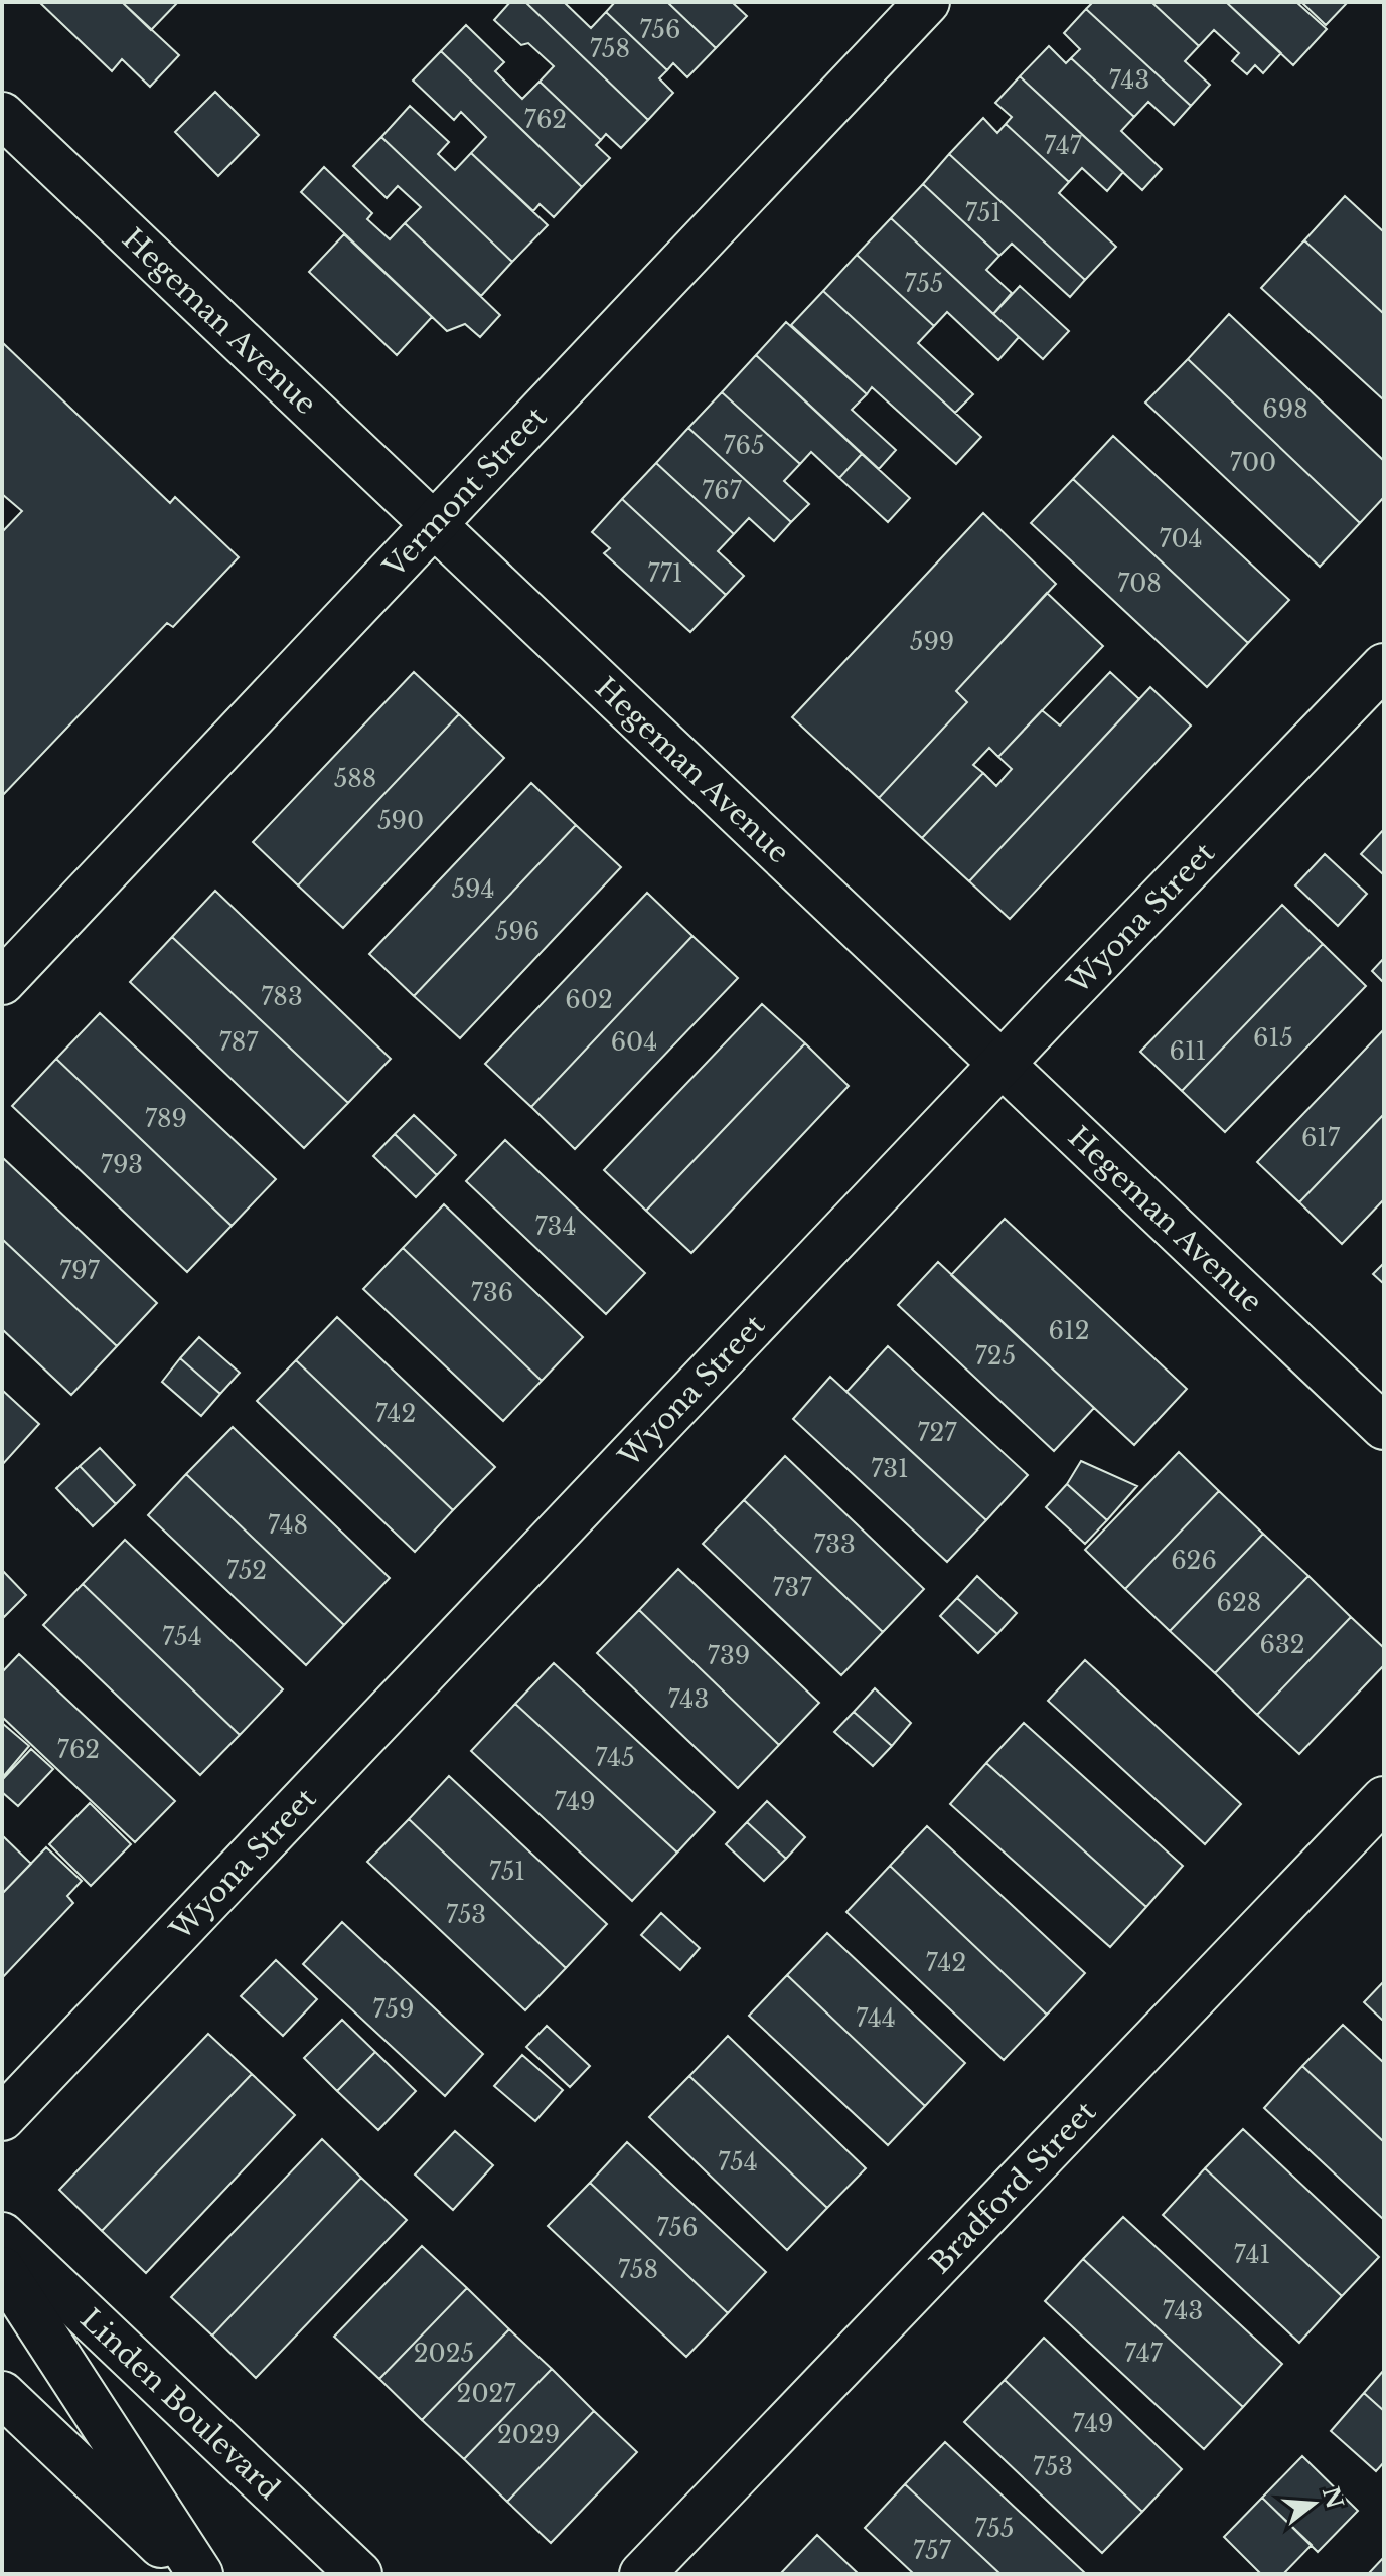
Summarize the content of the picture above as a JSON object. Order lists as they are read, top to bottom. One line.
{"streets":{"main road":["Hegeman Avenue","Vermont Street","Wyona Street","Bradford Street","Linden Boulevard"]},"crossings":[["Hegeman Avenue","Vermont Street"],["Hegeman Avenue","Wyona Street"]],"house_numbers":["756","758","743","762","747","751","755","698","765","700","767","704","771","708","599","588","590","594","596","783","602","615","787","604","611","789","617","793","734","797","736","612","725","742","727","731","748","733","626","752","737","628","754","632","739","743","762","745","749","751","753","742","759","744","754","756","741","758","743","2025","747","2027","749","2029","753","755","757"],"north":"right"}
